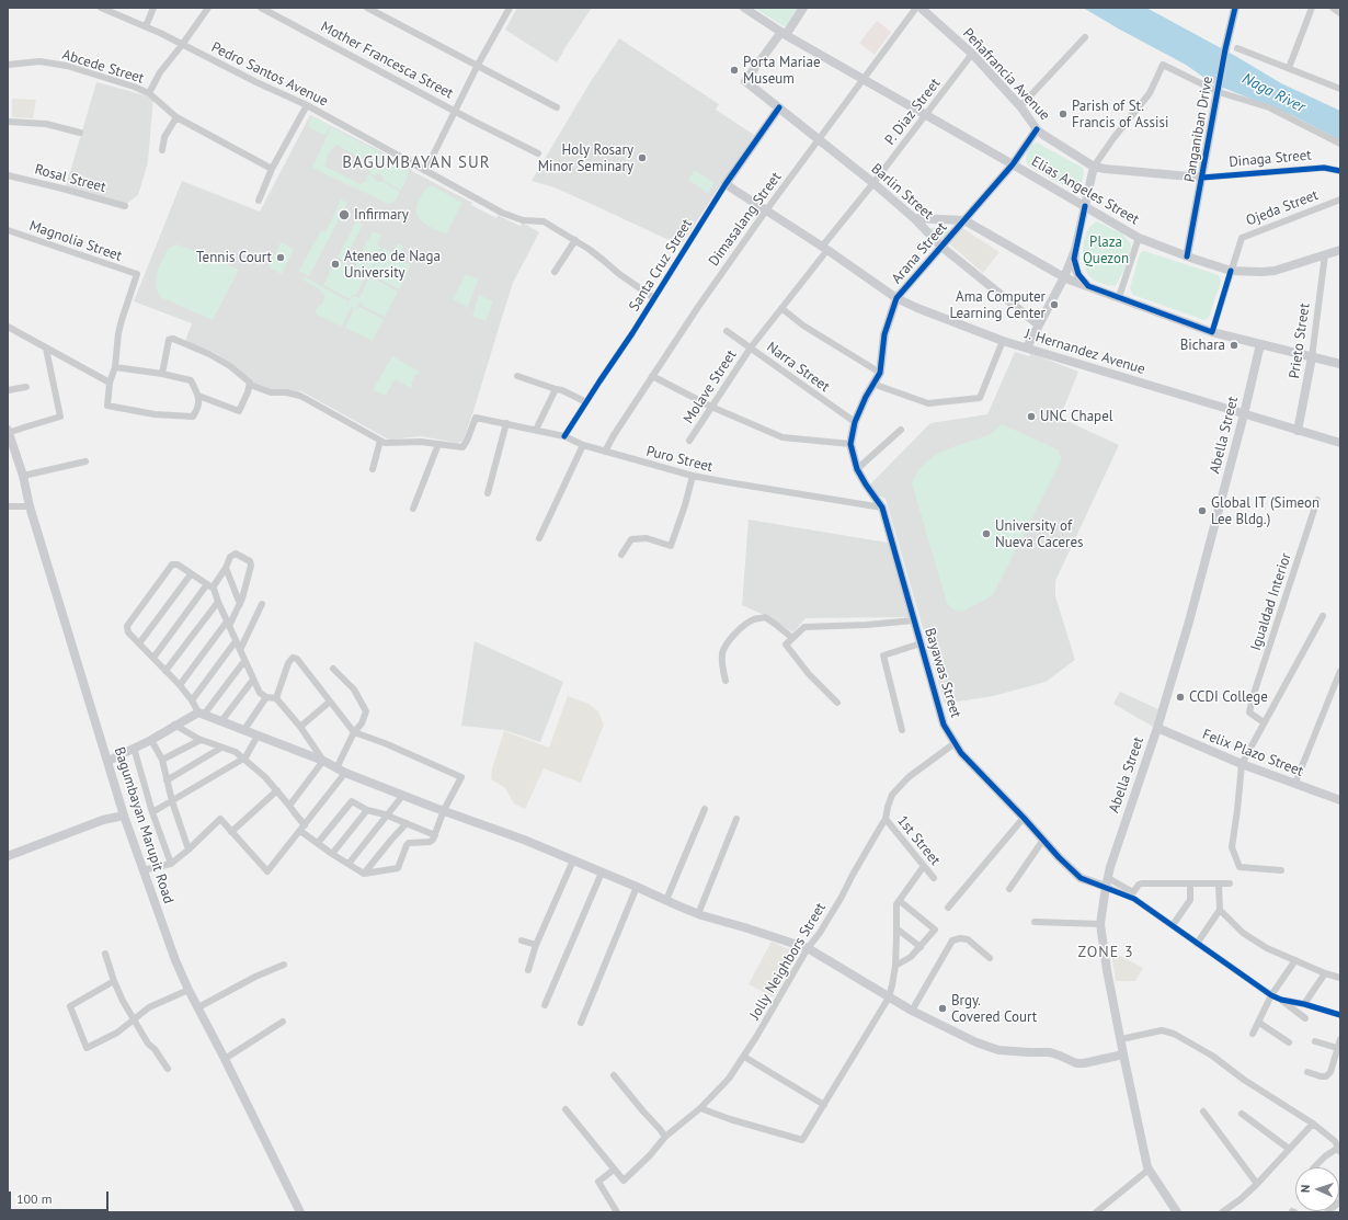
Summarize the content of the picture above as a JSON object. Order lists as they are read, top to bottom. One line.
{"streets":{"street":["Mother Francesca Street","Abcede Street","Pedro Santos Avenue","Peñafrancia Avenue","P. Diaz Street","Panganiban Drive","Dinaga Street","Rosal Street","Elias Angeles Street","Barlin Street","Ojeda Street","Dimasalang Street","Magnolia Street","Arana Street","Santa Cruz Street","Prieto Street","J. Hernandez Avenue","Narra Street","Molave Street","Abella Street","Puro Street","Igualdad Interior","Bayawas Street","Felix Plazo Street","Bagumbayan Marupit Road","1st Street","Jolly Neighbors Street"]},"crossings":[["Pedro Santos Avenue","Santa Cruz Street"],["Peñafrancia Avenue","P. Diaz Street"],["Peñafrancia Avenue","Panganiban Drive"],["Peñafrancia Avenue","Dinaga Street"],["Peñafrancia Avenue","Arana Street"],["P. Diaz Street","Elias Angeles Street"],["P. Diaz Street","Barlin Street"],["P. Diaz Street","J. Hernandez Avenue"],["P. Diaz Street","Narra Street"],["P. Diaz Street","Molave Street"],["Panganiban Drive","Dinaga Street"],["Panganiban Drive","Elias Angeles Street"],["Elias Angeles Street","Barlin Street"],["Elias Angeles Street","Ojeda Street"],["Elias Angeles Street","Dimasalang Street"],["Elias Angeles Street","Arana Street"],["Elias Angeles Street","Prieto Street"],["Barlin Street","Dimasalang Street"],["Barlin Street","Arana Street"],["Barlin Street","Santa Cruz Street"],["Dimasalang Street","J. Hernandez Avenue"],["Dimasalang Street","Puro Street"],["Arana Street","J. Hernandez Avenue"],["Arana Street","Narra Street"],["Arana Street","Puro Street"],["Arana Street","Bayawas Street"],["Santa Cruz Street","J. Hernandez Avenue"],["Santa Cruz Street","Puro Street"],["Prieto Street","J. Hernandez Avenue"],["J. Hernandez Avenue","Abella Street"],["Narra Street","Molave Street"],["Abella Street","Bayawas Street"],["Abella Street","Felix Plazo Street"],["Puro Street","Bayawas Street"],["Bayawas Street","Jolly Neighbors Street"],["1st Street","Jolly Neighbors Street"]],"districts":["BAGUMBAYAN SUR","ZONE 3"],"water":["Naga River"],"parks":["Plaza Quezon"],"places":["Porta Mariae Museum","Parish of St. Francis of Assisi","Holy Rosary Minor Seminary","Infirmary","Tennis Court","Ateneo de Naga University","Ama Computer Learning Center","Bichara","UNC Chapel","Global IT (Simeon Lee Bldg.)","University of Nueva Caceres","CCDI College","Brgy. Covered Court"],"scale_bar":"100 m","north":"left"}
